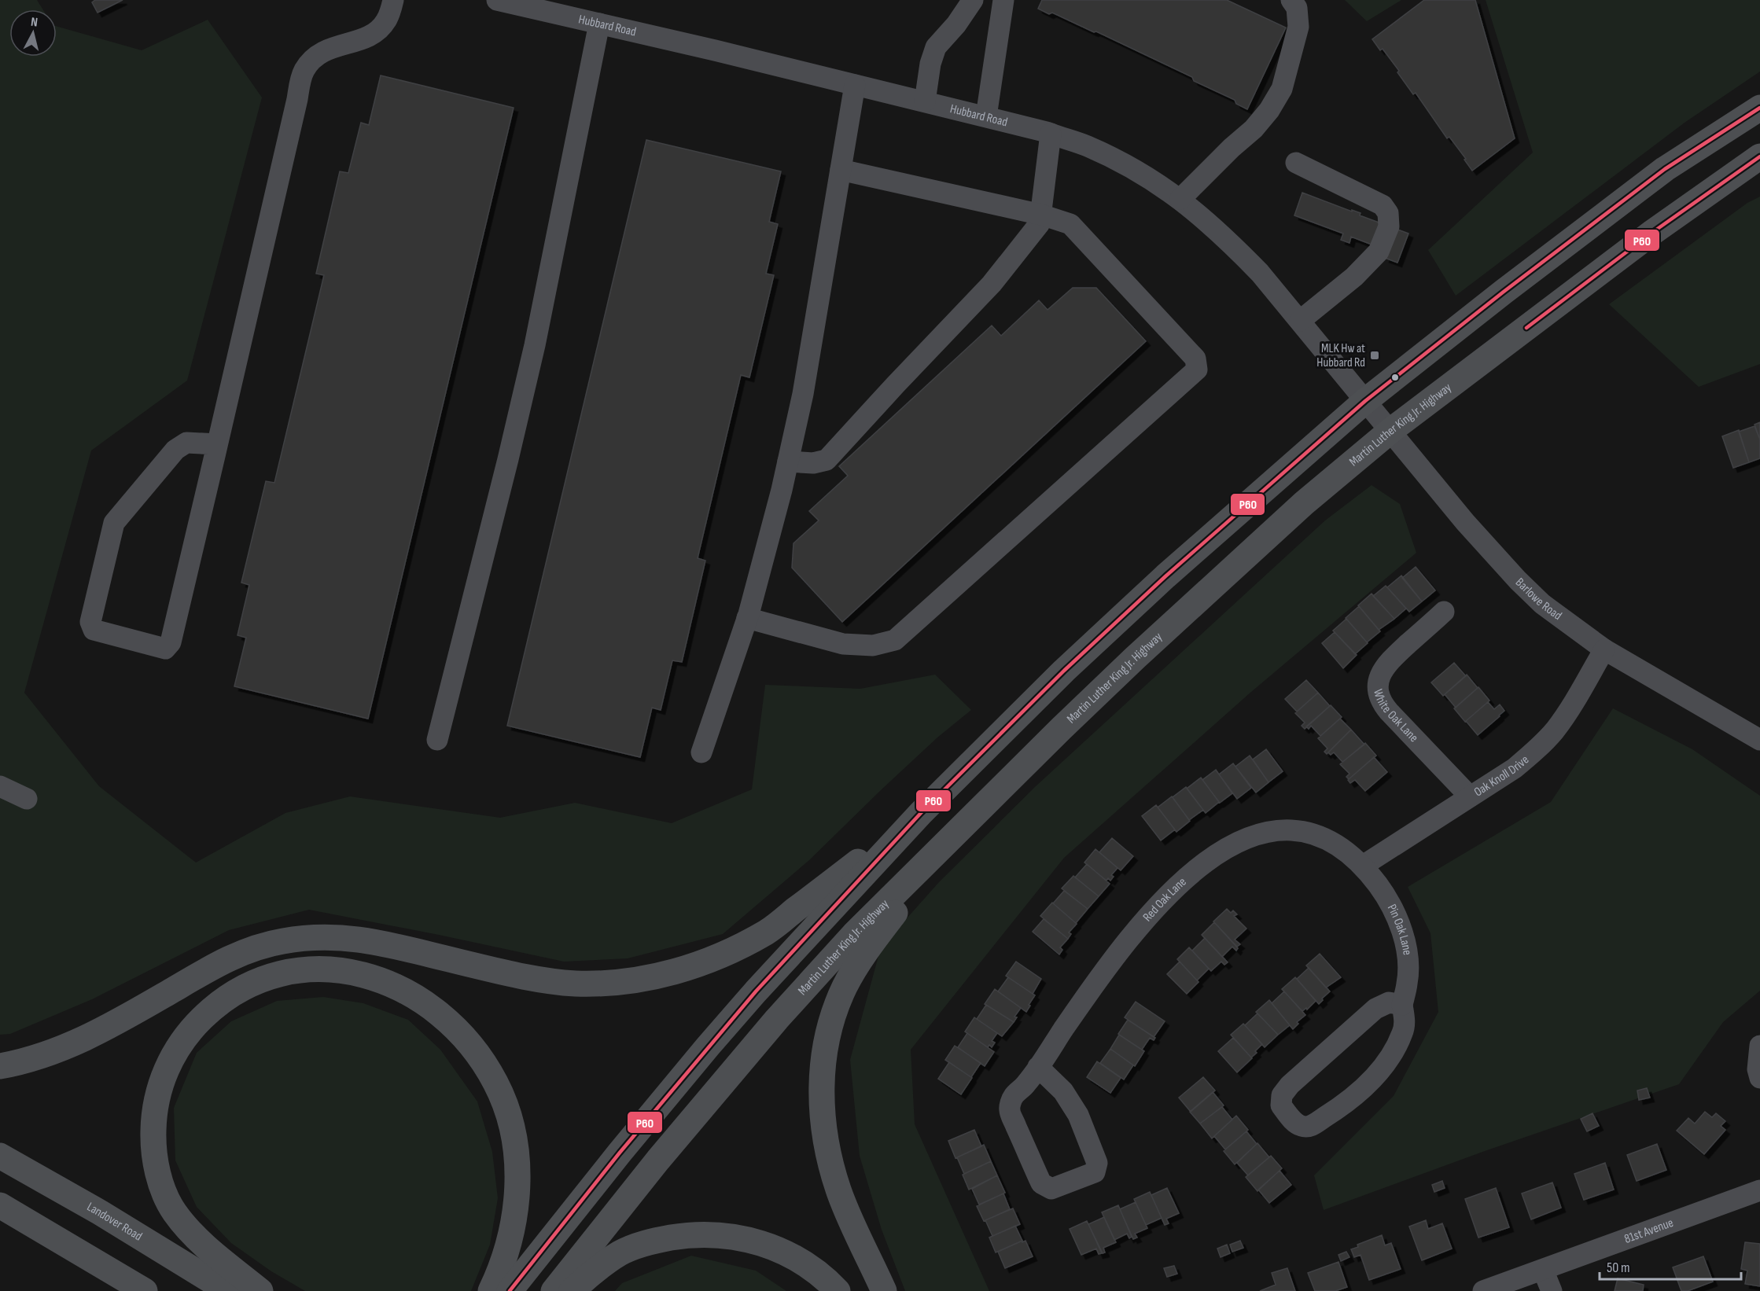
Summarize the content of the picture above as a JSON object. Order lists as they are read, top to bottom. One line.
{"streets":{"main road":["Martin Luther King Jr. Highway","Landover Road"],"street":["Hubbard Road","Barlowe Road","White Oak Lane","Oak Knoll Drive","Red Oak Lane","Pin Oak Lane","81st Avenue"]},"crossings":[["Hubbard Road","Barlowe Road"],["Martin Luther King Jr. Highway","Barlowe Road"],["Barlowe Road","Oak Knoll Drive"],["White Oak Lane","Oak Knoll Drive"],["Oak Knoll Drive","Red Oak Lane"],["Oak Knoll Drive","Pin Oak Lane"],["Red Oak Lane","Pin Oak Lane"]],"places":{"transit":["MLK Hw at Hubbard Rd"]},"lines":["transit line P60"],"scale_bar":"50 m","north":"top"}
